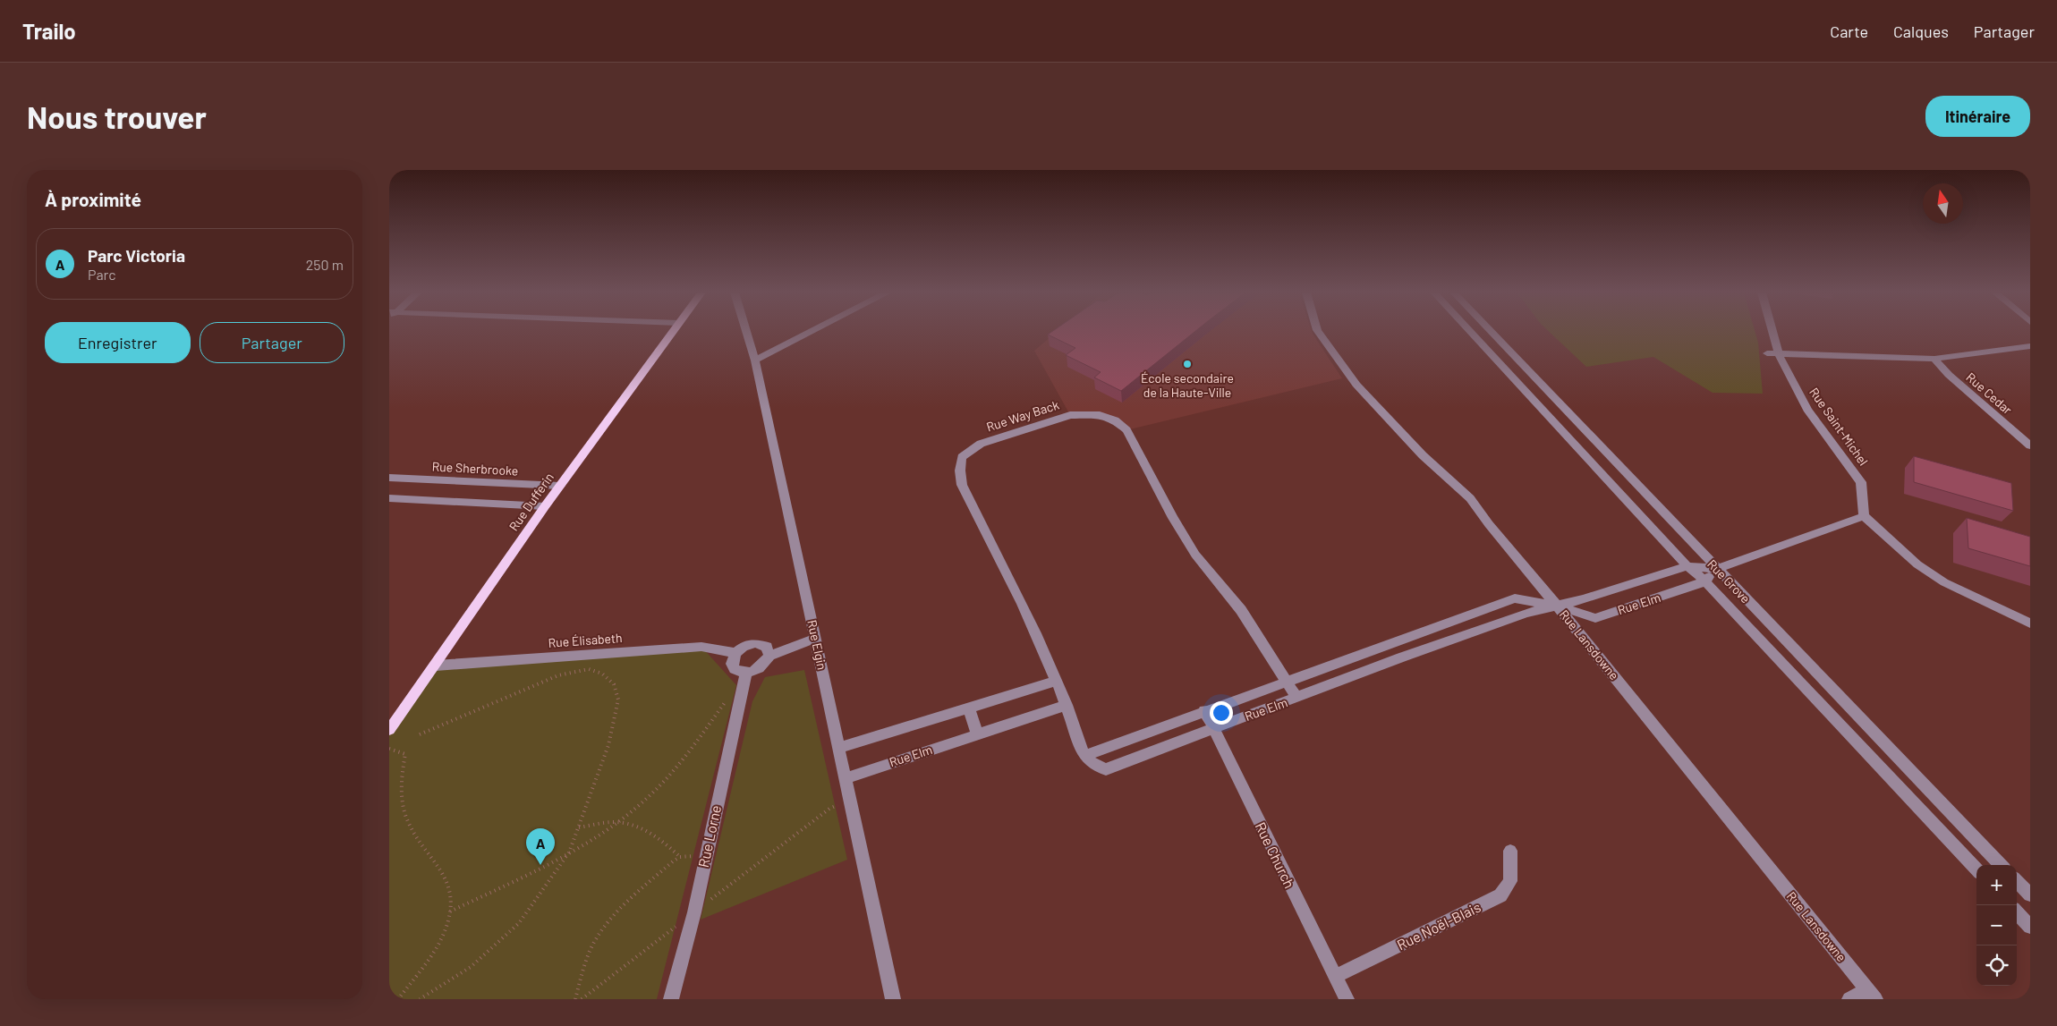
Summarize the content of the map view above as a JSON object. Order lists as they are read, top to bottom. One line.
{"streets":{"main road":["Rue Dufferin"],"street":["Rue Cedar","Rue Way Back","Rue Saint-Michel","Rue Sherbrooke","Rue Grove","Rue Elm","Rue Élisabeth","Rue Elgin","Rue Lansdowne","Rue Lorne","Rue Church","Rue Noël-Blais"]},"crossings":[["Rue Way Back","Rue Elm"],["Rue Saint-Michel","Rue Elm"],["Rue Sherbrooke","Rue Dufferin"],["Rue Dufferin","Rue Élisabeth"],["Rue Grove","Rue Elm"],["Rue Elm","Rue Elgin"],["Rue Elm","Rue Lansdowne"],["Rue Elm","Rue Church"],["Rue Élisabeth","Rue Lorne"],["Rue Church","Rue Noël-Blais"]],"places":["École secondaire de la Haute-Ville"],"north":"top","page":{"header":"Trailo","nav":["Carte","Calques","Partager"],"buttons":["Itinéraire",["Enregistrer","Partager"]],"title":"Nous trouver","heading":"À proximité","list":[{"mark":"A","name":"Parc Victoria","note":"Parc","value":"250 m"}],"pins":"A","map_buttons":["+","−"]}}
